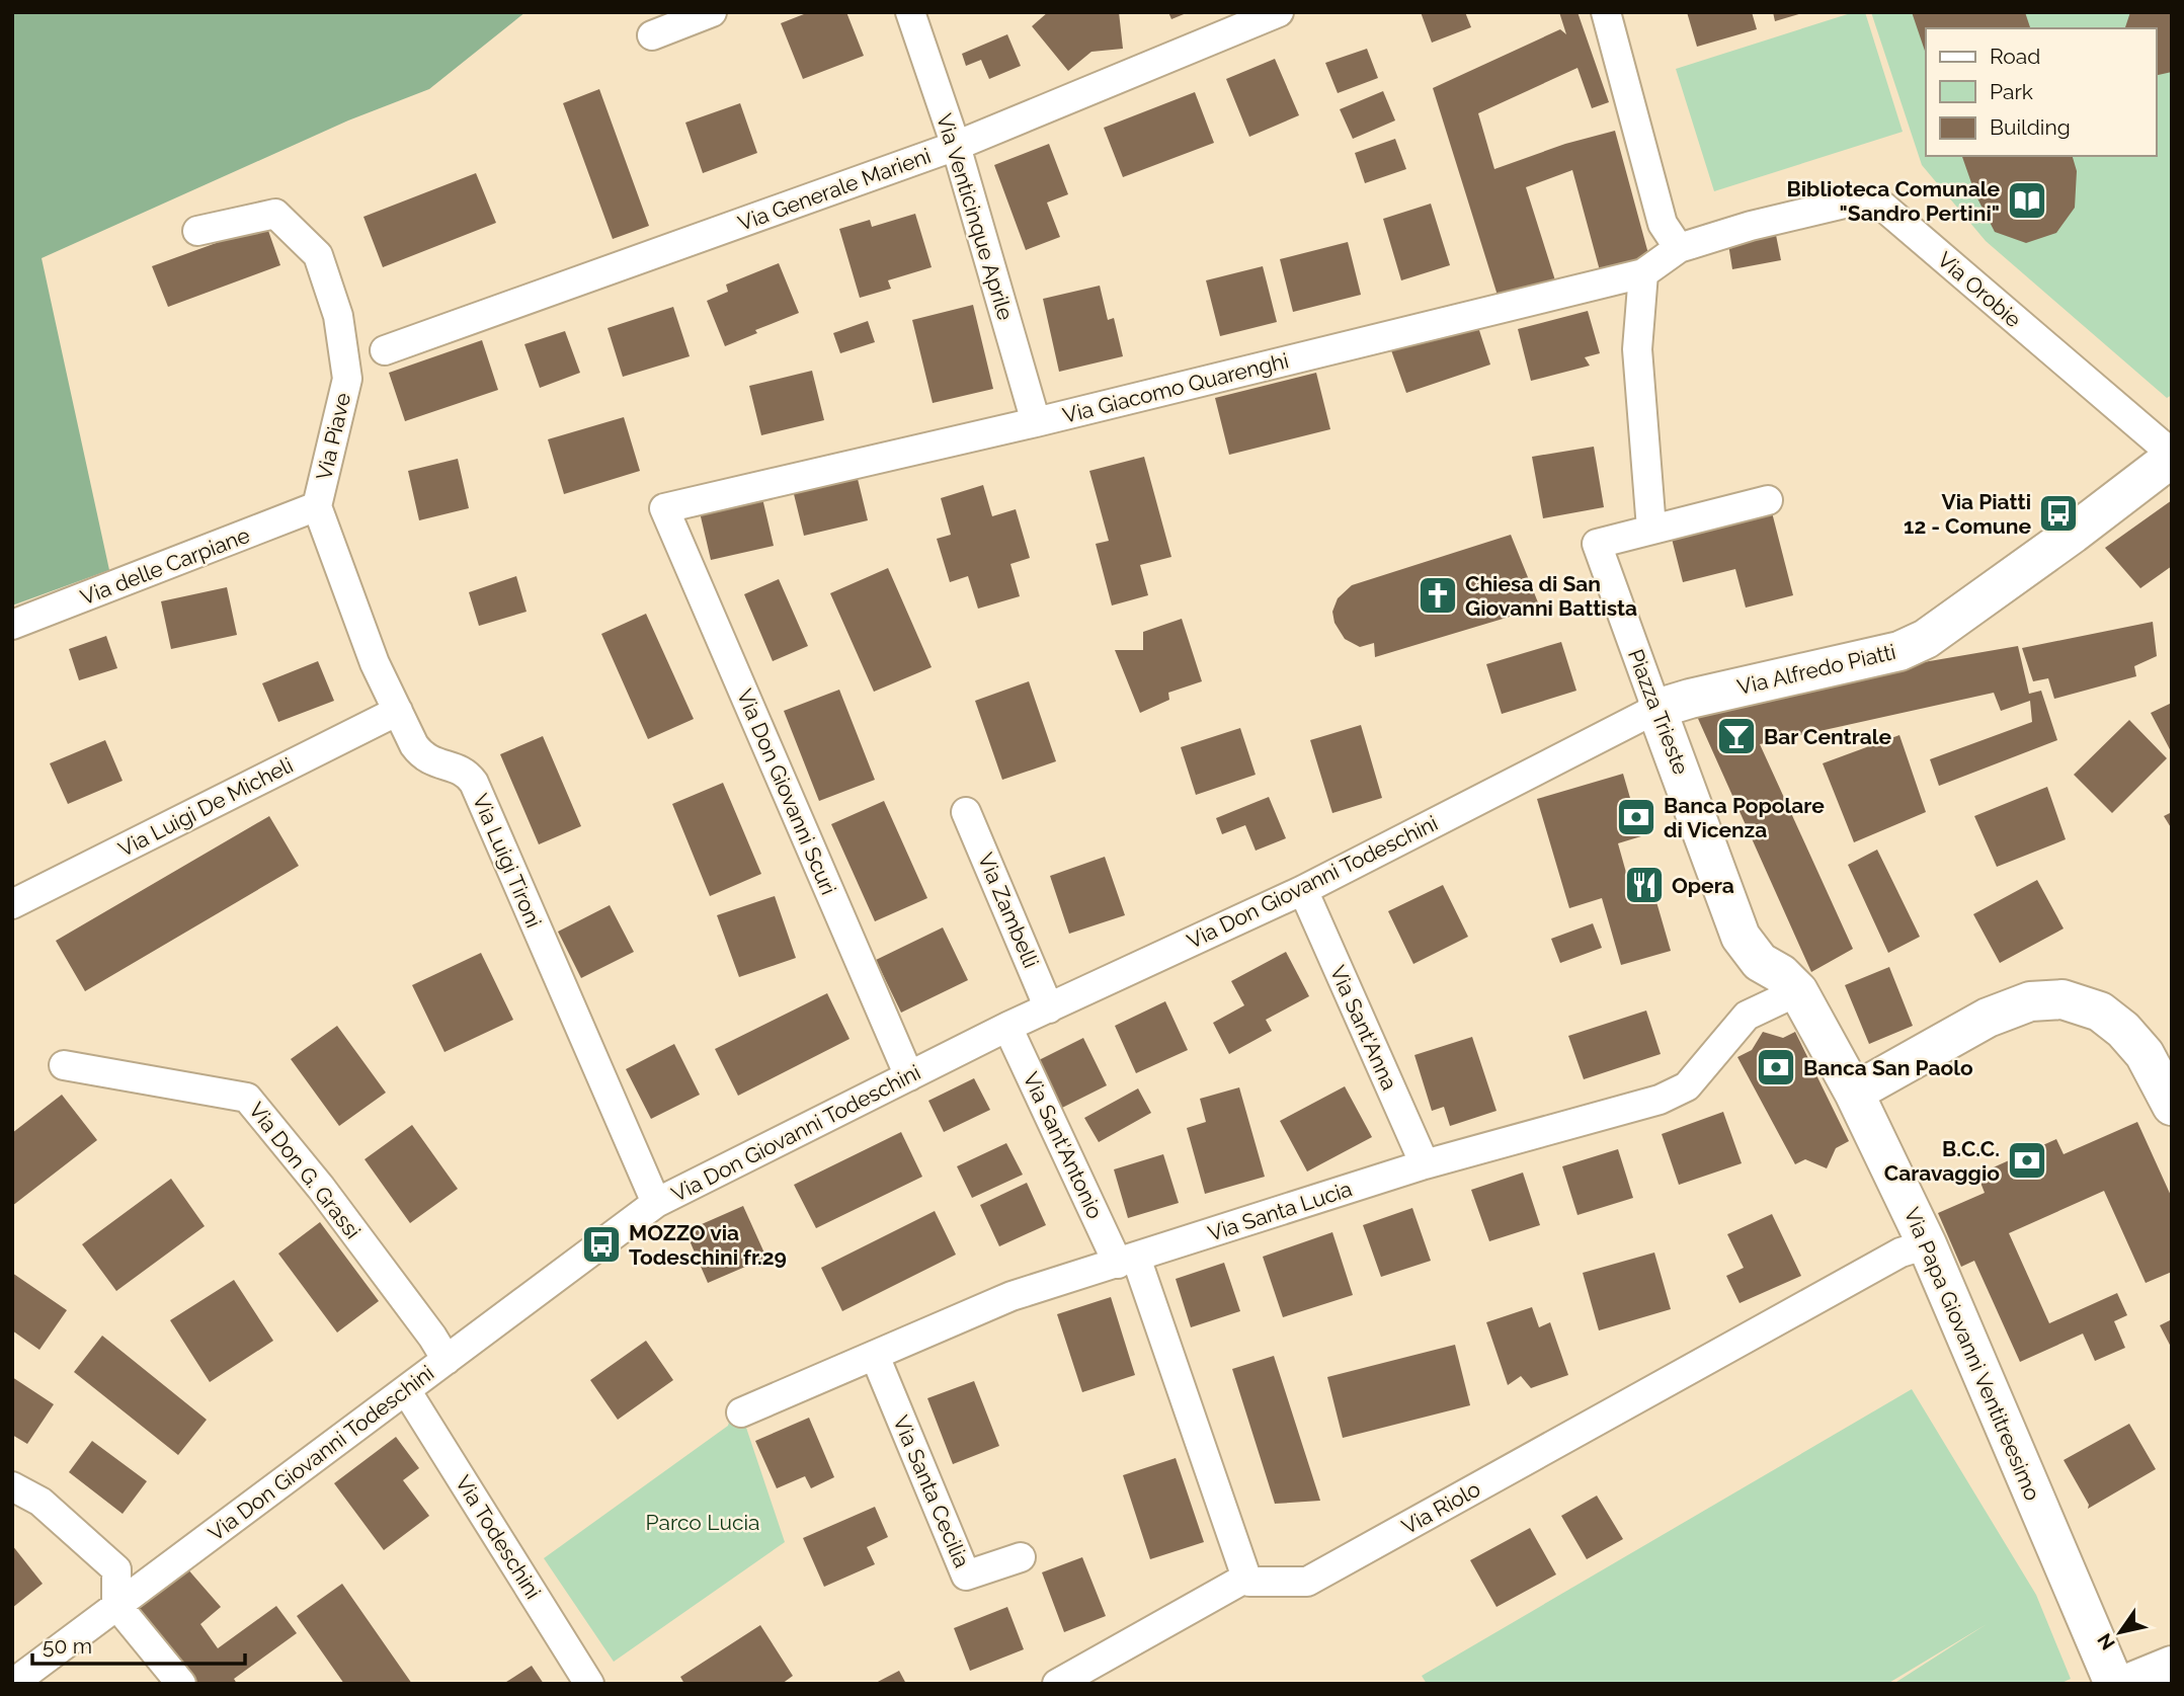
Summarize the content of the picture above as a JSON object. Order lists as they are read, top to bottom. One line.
{"streets":{"street":["Via Generale Marieni","Via Venticinque Aprile","Via Orobie","Via Giacomo Quarenghi","Via Piave","Via delle Carpiane","Via Alfredo Piatti","Piazza Trieste","Via Don Giovanni Scuri","Via Luigi De Micheli","Via Luigi Tironi","Via Don Giovanni Todeschini","Via Zambelli","Via Sant'Anna","Via Sant'Antonio","Via Don G. Grassi","Via Santa Lucia","Via Papa Giovanni Ventitreesimo","Via Santa Cecilia","Via Riolo","Via Todeschini"]},"crossings":[["Via Generale Marieni","Via Venticinque Aprile"],["Via Venticinque Aprile","Via Giacomo Quarenghi"],["Via Orobie","Via Giacomo Quarenghi"],["Via Orobie","Via Alfredo Piatti"],["Via Giacomo Quarenghi","Via Don Giovanni Scuri"],["Via Piave","Via delle Carpiane"],["Via Piave","Via Luigi Tironi"],["Via delle Carpiane","Via Luigi Tironi"],["Via Alfredo Piatti","Piazza Trieste"],["Via Alfredo Piatti","Via Don Giovanni Todeschini"],["Piazza Trieste","Via Don Giovanni Todeschini"],["Piazza Trieste","Via Santa Lucia"],["Piazza Trieste","Via Papa Giovanni Ventitreesimo"],["Via Don Giovanni Scuri","Via Don Giovanni Todeschini"],["Via Luigi De Micheli","Via Luigi Tironi"],["Via Luigi Tironi","Via Don Giovanni Todeschini"],["Via Don Giovanni Todeschini","Via Zambelli"],["Via Don Giovanni Todeschini","Via Sant'Anna"],["Via Don Giovanni Todeschini","Via Sant'Antonio"],["Via Don Giovanni Todeschini","Via Don G. Grassi"],["Via Don Giovanni Todeschini","Via Todeschini"],["Via Sant'Anna","Via Santa Lucia"],["Via Sant'Antonio","Via Santa Lucia"],["Via Santa Lucia","Via Papa Giovanni Ventitreesimo"],["Via Santa Lucia","Via Santa Cecilia"],["Via Papa Giovanni Ventitreesimo","Via Riolo"]],"parks":["Parco Lucia"],"places":{"library":["Biblioteca Comunale \"Sandro Pertini\""],"bus stop":["Via Piatti 12 - Comune","MOZZO via Todeschini fr.29"],"church":["Chiesa di San Giovanni Battista"],"bar":["Bar Centrale"],"bank":["Banca Popolare di Vicenza","Banca San Paolo","B.C.C. Caravaggio"],"restaurant":["Opera"]},"legend":["Road","Park","Building"],"scale_bar":"50 m","north":"bottom left"}
